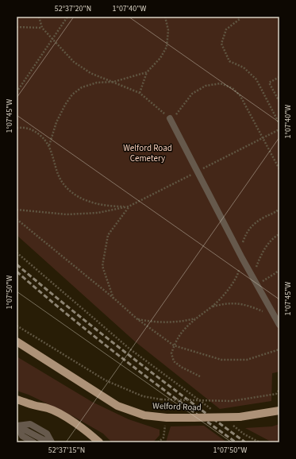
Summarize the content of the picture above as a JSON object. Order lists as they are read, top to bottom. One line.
{"streets":{"main road":["Welford Road"]},"parks":["Welford Road Cemetery"],"coordinates":["52°37'20\"N","1°07'40\"W","1°07'45\"W","1°07'50\"W","52°37'15\"N"]}
